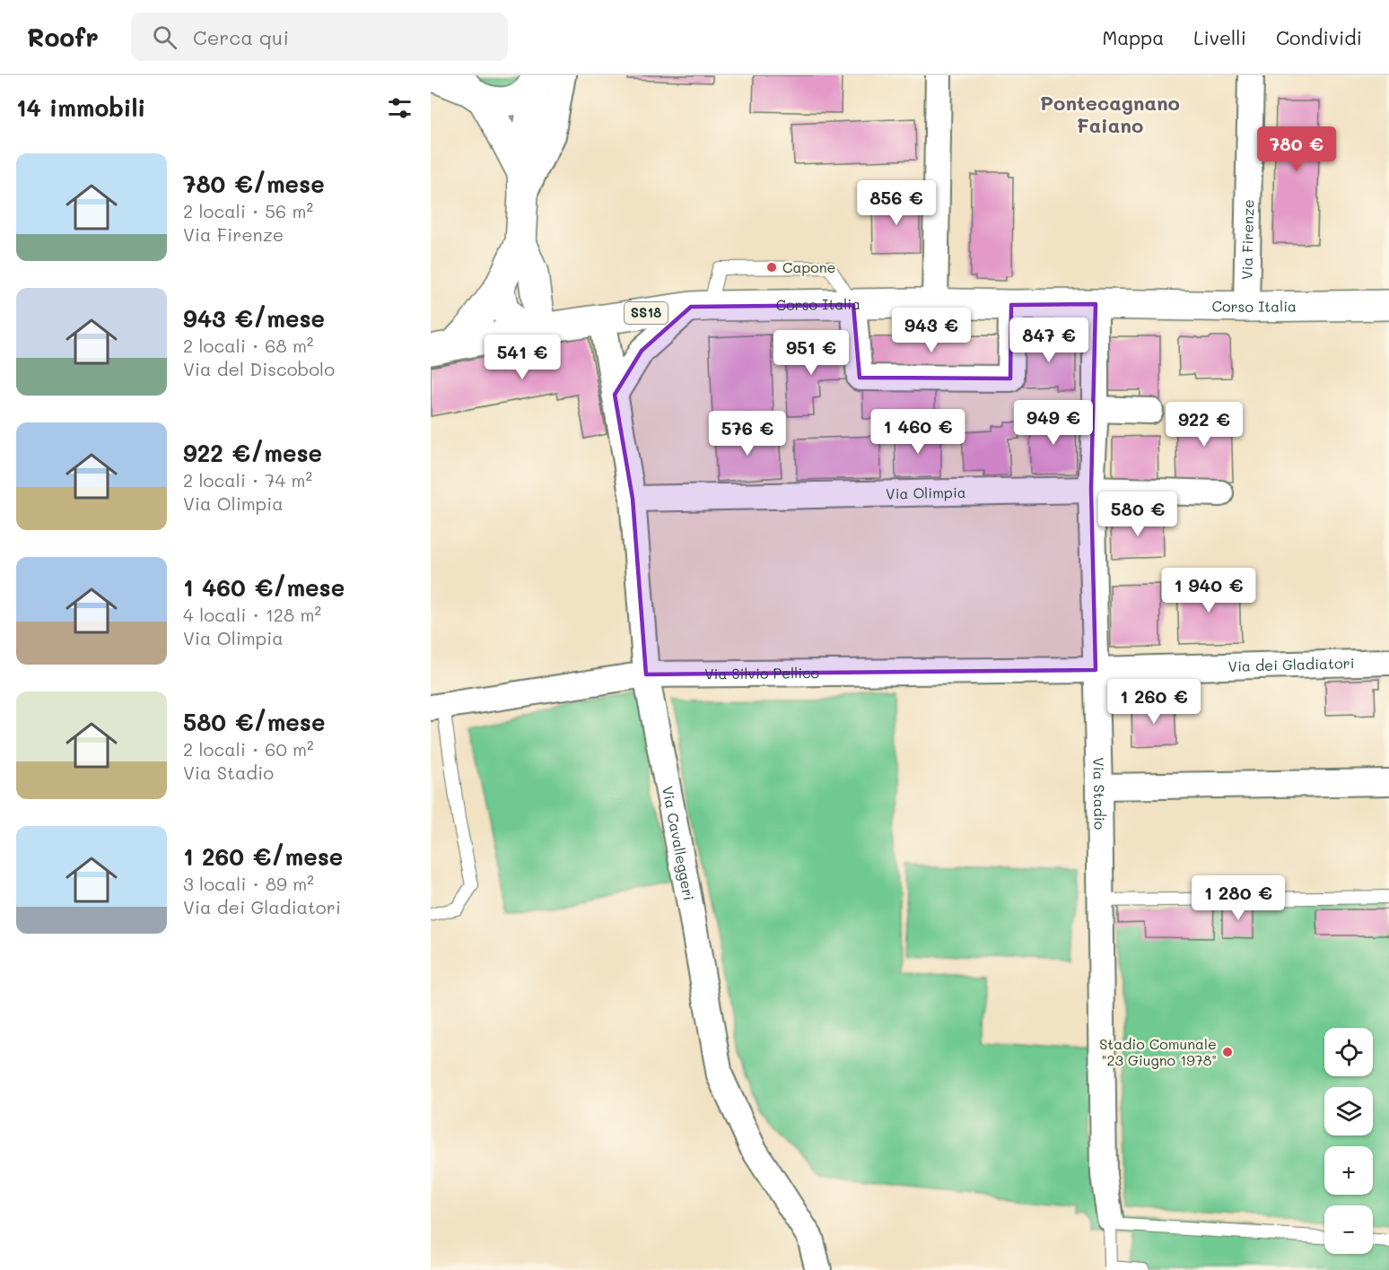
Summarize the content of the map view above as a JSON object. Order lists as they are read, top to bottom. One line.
{"streets":{"main road":["Corso Italia","SS18"],"street":["Via Firenze","Via Olimpia","Via dei Gladiatori","Via Silvio Pellico","Via Stadio","Via Cavalleggeri"]},"crossings":[["Via Firenze","Corso Italia"],["Corso Italia","SS18"],["Corso Italia","Via Stadio"],["Corso Italia","Via Cavalleggeri"],["Via Olimpia","Via Stadio"],["Via Olimpia","Via Cavalleggeri"],["Via dei Gladiatori","Via Silvio Pellico"],["Via dei Gladiatori","Via Stadio"],["Via Silvio Pellico","Via Stadio"],["Via Silvio Pellico","Via Cavalleggeri"]],"districts":["Pontecagnano Faiano"],"places":["Capone","Stadio Comunale \"23 Giugno 1978\""],"page":{"header":"Roofr","search":"Cerca qui","nav":["Mappa","Livelli","Condividi"],"heading":"14 immobili","price":["780 €","856 €","943 €","847 €","951 €","541 €","949 €","922 €","1 460 €","576 €","580 €","1 940 €","1 260 €","1 280 €"],"list":[{"name":"780 €/mese","note":"2 locali · 56 m² · Via Firenze"},{"name":"943 €/mese","note":"2 locali · 68 m² · Via del Discobolo"},{"name":"922 €/mese","note":"2 locali · 74 m² · Via Olimpia"},{"name":"1 460 €/mese","note":"4 locali · 128 m² · Via Olimpia"},{"name":"580 €/mese","note":"2 locali · 60 m² · Via Stadio"},{"name":"1 260 €/mese","note":"3 locali · 89 m² · Via dei Gladiatori"}],"map_buttons":["+","−"]}}
